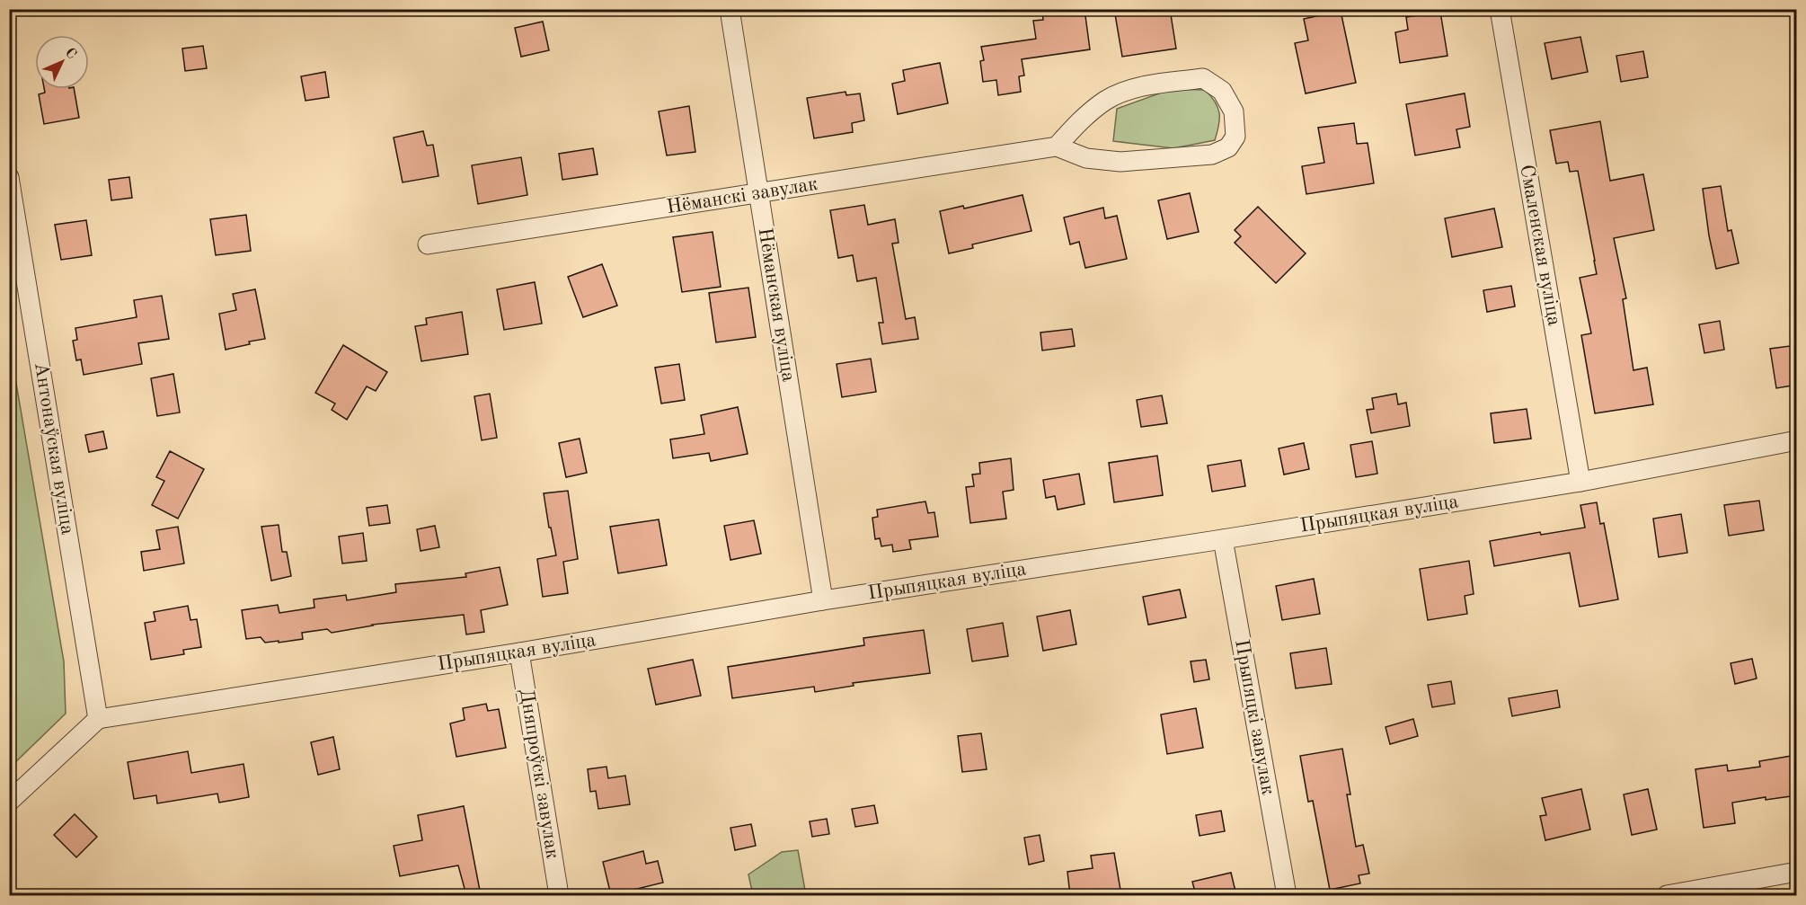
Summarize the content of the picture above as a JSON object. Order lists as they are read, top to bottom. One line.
{"streets":{"street":["Нёманскі завулак","Смаленская вуліца","Нёманская вуліца","Антонаўская вуліца","Прыпяцкая вуліца","Прыпяцкі завулак","Дняпроўскі завулак"]},"crossings":[["Нёманскі завулак","Нёманская вуліца"],["Смаленская вуліца","Прыпяцкая вуліца"],["Нёманская вуліца","Прыпяцкая вуліца"],["Антонаўская вуліца","Прыпяцкая вуліца"],["Прыпяцкая вуліца","Прыпяцкі завулак"],["Прыпяцкая вуліца","Дняпроўскі завулак"]],"north":"top right"}
